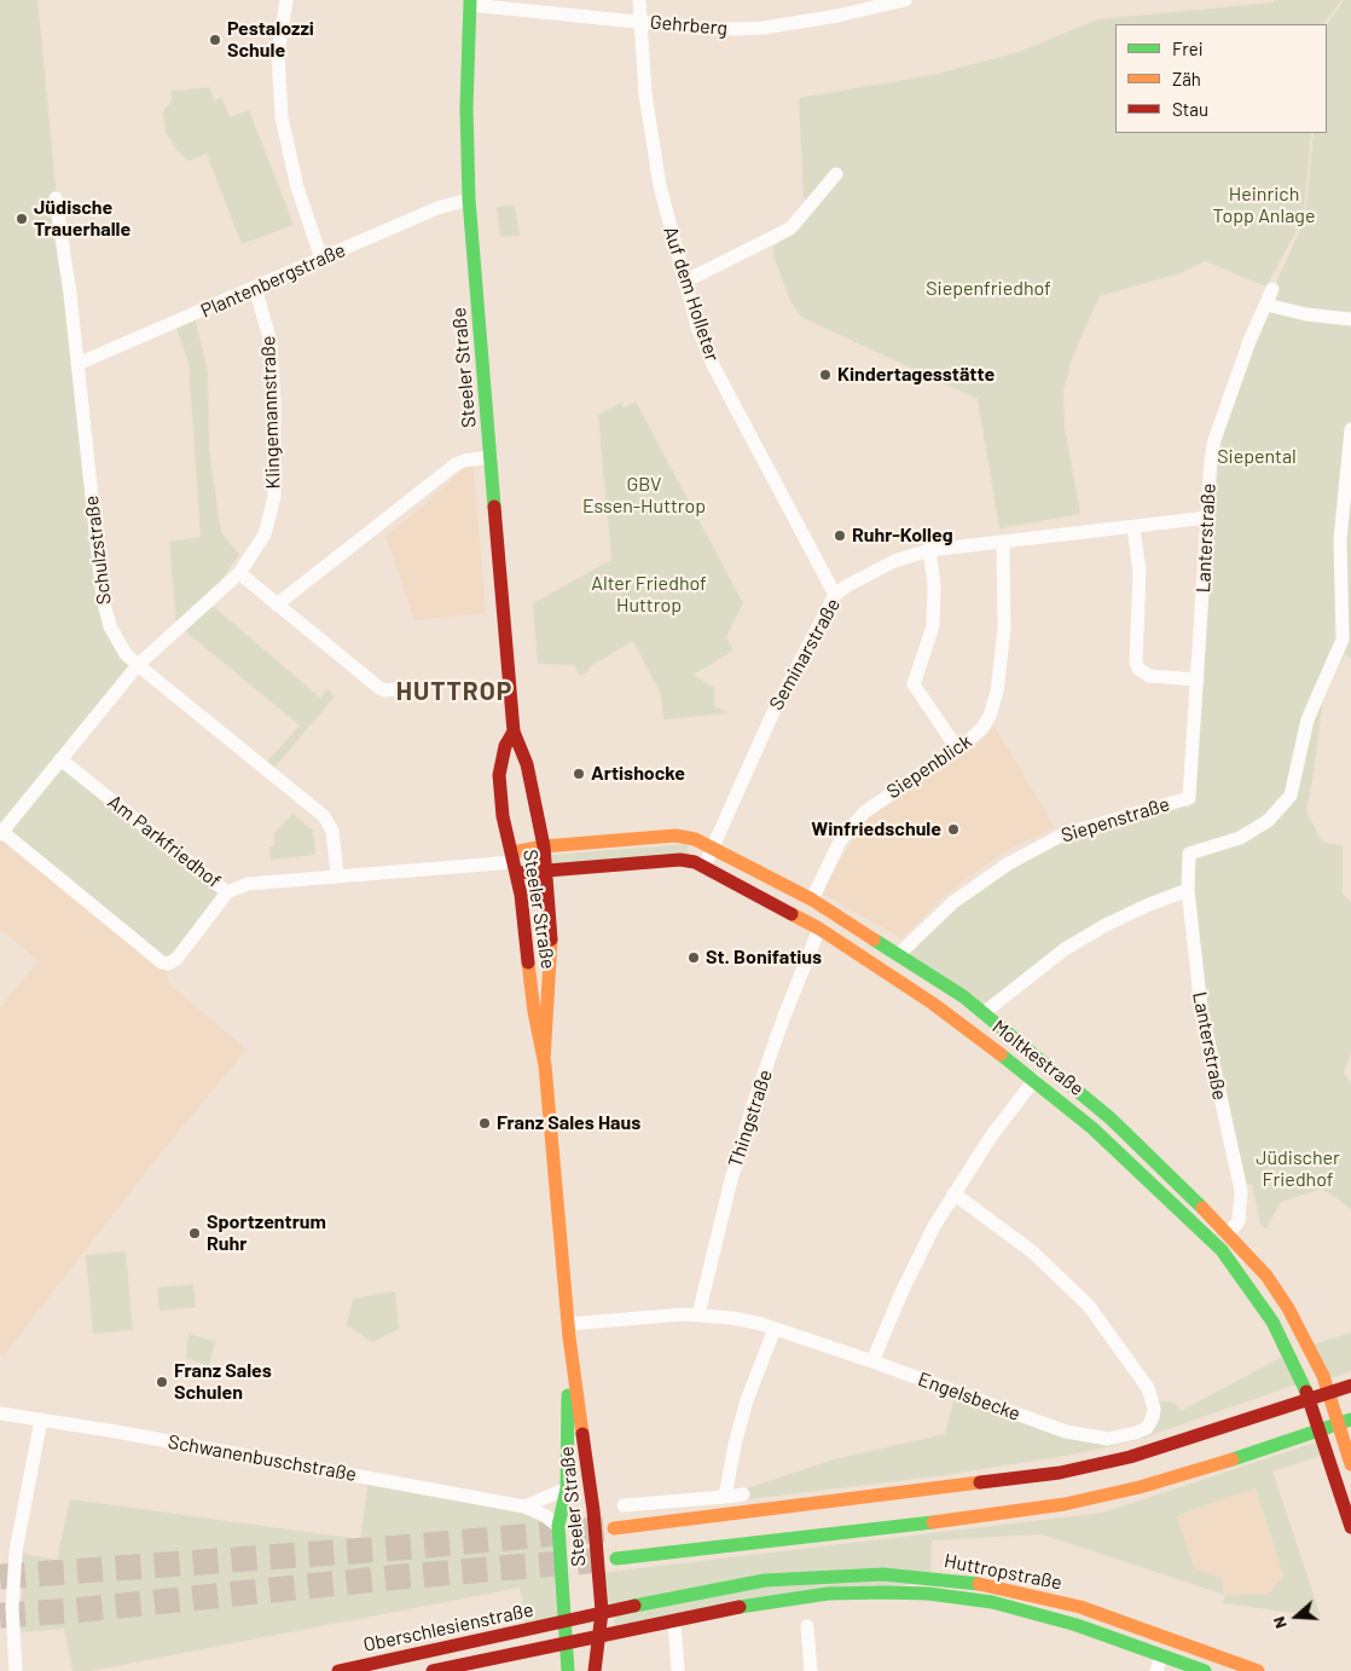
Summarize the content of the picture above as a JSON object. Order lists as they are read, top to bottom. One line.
{"streets":{"main road":["Steeler Straße","Moltkestraße","Huttropstraße","Oberschlesienstraße"],"street":["Gehrberg","Plantenbergstraße","Auf dem Holleter","Klingemannstraße","Lanterstraße","Schulzstraße","Seminarstraße","Siepenblick","Siepenstraße","Am Parkfriedhof","Thingstraße","Engelsbecke","Schwanenbuschstraße"]},"crossings":[["Gehrberg","Auf dem Holleter"],["Gehrberg","Steeler Straße"],["Plantenbergstraße","Steeler Straße"],["Plantenbergstraße","Klingemannstraße"],["Plantenbergstraße","Schulzstraße"],["Auf dem Holleter","Seminarstraße"],["Steeler Straße","Moltkestraße"],["Steeler Straße","Engelsbecke"],["Steeler Straße","Schwanenbuschstraße"],["Steeler Straße","Huttropstraße"],["Steeler Straße","Oberschlesienstraße"],["Klingemannstraße","Schulzstraße"],["Klingemannstraße","Am Parkfriedhof"],["Lanterstraße","Seminarstraße"],["Lanterstraße","Siepenstraße"],["Lanterstraße","Moltkestraße"],["Schulzstraße","Am Parkfriedhof"],["Seminarstraße","Siepenblick"],["Seminarstraße","Moltkestraße"],["Siepenblick","Moltkestraße"],["Siepenstraße","Moltkestraße"],["Moltkestraße","Thingstraße"],["Thingstraße","Engelsbecke"],["Huttropstraße","Oberschlesienstraße"]],"districts":["HUTTROP"],"parks":["Heinrich Topp Anlage","Siepenfriedhof","Siepental","GBV Essen-Huttrop","Alter Friedhof Huttrop","Jüdischer Friedhof"],"places":["Pestalozzi Schule","Jüdische Trauerhalle","Kindertagesstätte","Ruhr-Kolleg","Artishocke","Winfriedschule","St. Bonifatius","Franz Sales Haus","Sportzentrum Ruhr","Franz Sales Schulen"],"legend":["Frei","Zäh","Stau"],"north":"left"}
